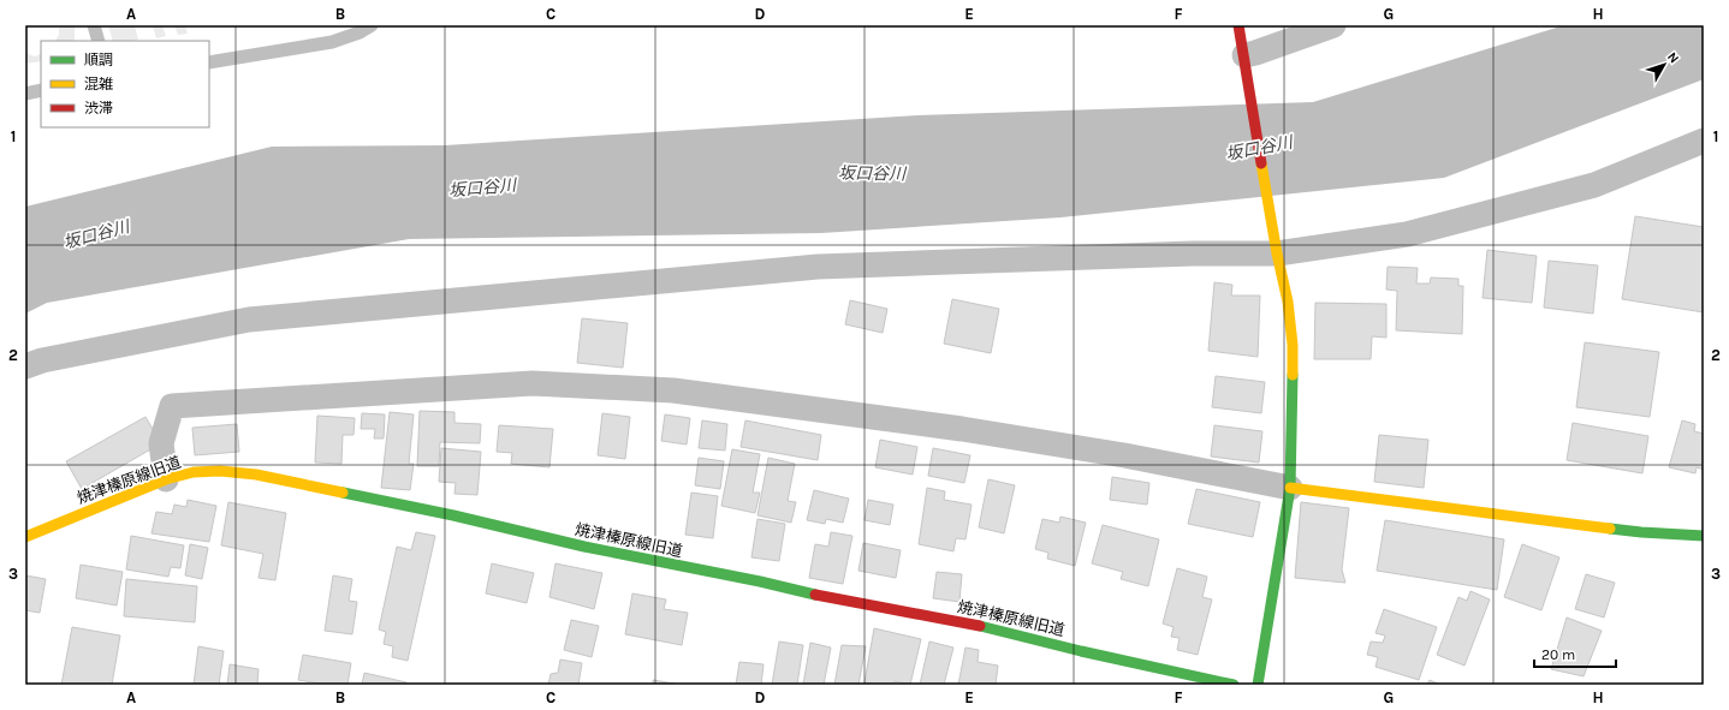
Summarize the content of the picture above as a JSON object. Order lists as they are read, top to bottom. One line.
{"streets":{"street":["焼津榛原線旧道"]},"water":["坂口谷川"],"legend":["順調","混雑","渋滞"],"scale_bar":"20 m","north":"top right","grid":{"columns":["A","B","C","D","E","F","G","H"],"rows":["1","2","3"]}}
